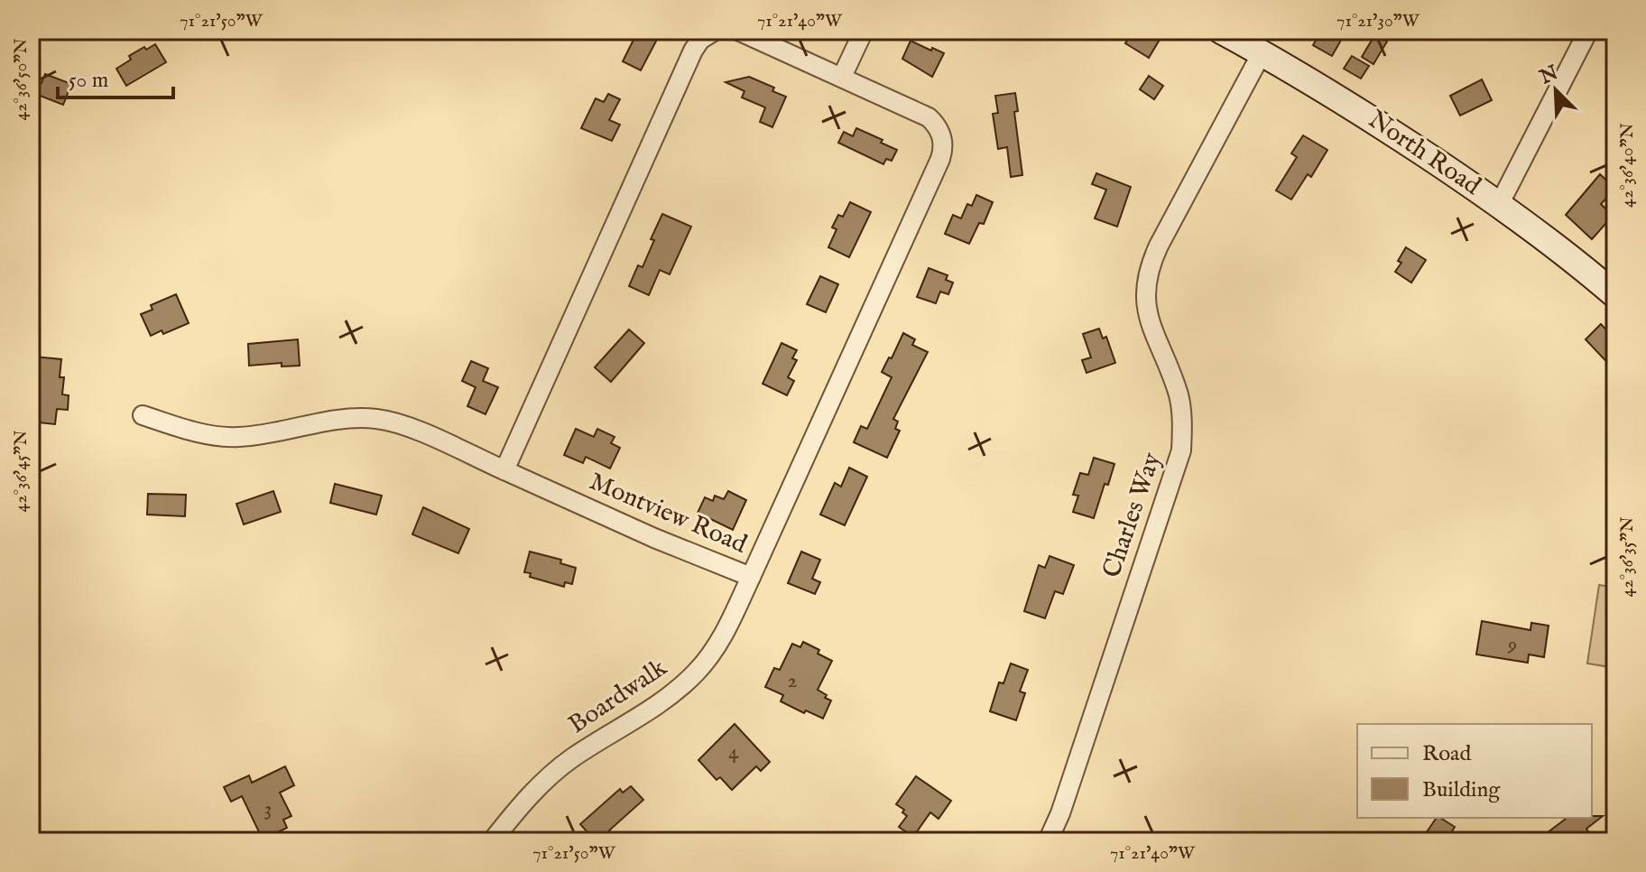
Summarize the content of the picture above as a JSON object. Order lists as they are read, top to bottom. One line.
{"streets":{"main road":["North Road"],"street":["Montview Road","Charles Way","Boardwalk"]},"crossings":[["North Road","Charles Way"],["Montview Road","Boardwalk"]],"house_numbers":["9","2","4","3"],"legend":["Road","Building"],"scale_bar":"50 m","north":"top left","coordinates":["71°21'50\"W","71°21'40\"W","71°21'30\"W","42°36'50\"N","42°36'40\"N","42°36'45\"N","42°36'35\"N"]}
